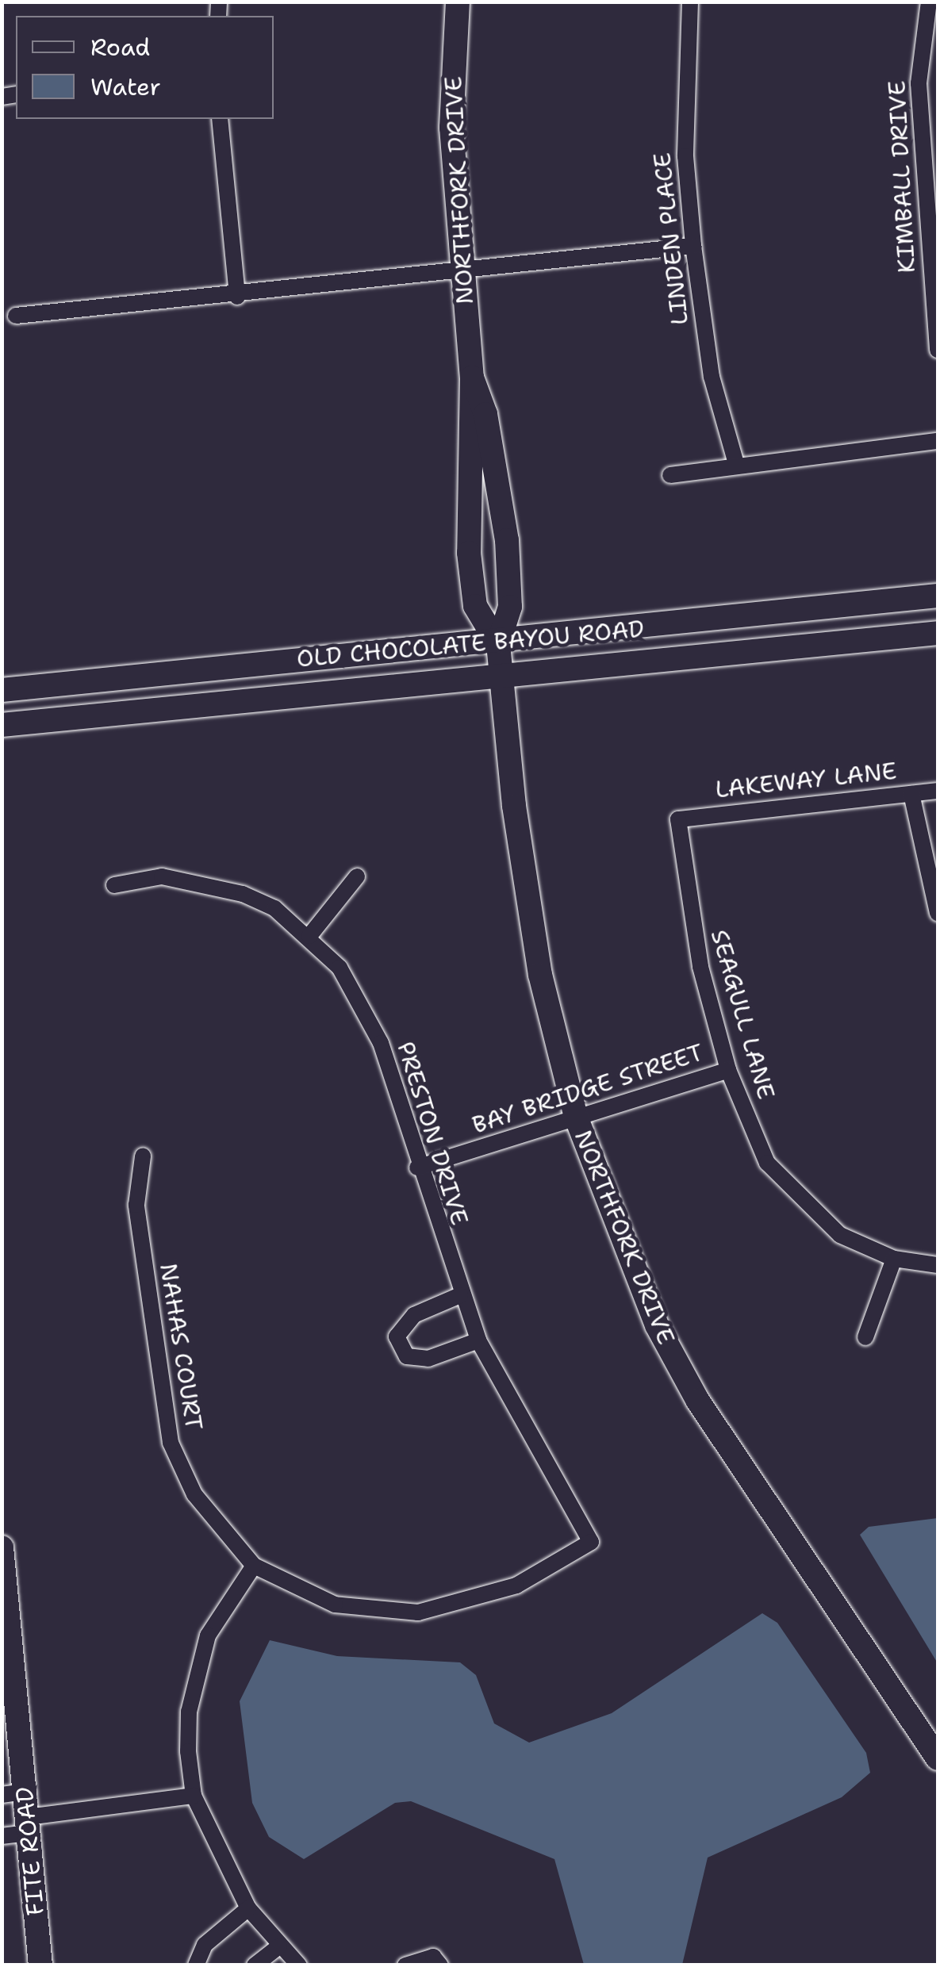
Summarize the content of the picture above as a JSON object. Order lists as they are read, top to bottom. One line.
{"streets":{"street":["KIMBALL DRIVE","NORTHFORK DRIVE","LINDEN PLACE","OLD CHOCOLATE BAYOU ROAD","LAKEWAY LANE","SEAGULL LANE","BAY BRIDGE STREET","PRESTON DRIVE","NAHAS COURT","FITE ROAD"]},"crossings":[["NORTHFORK DRIVE","OLD CHOCOLATE BAYOU ROAD"],["NORTHFORK DRIVE","BAY BRIDGE STREET"],["LAKEWAY LANE","SEAGULL LANE"],["SEAGULL LANE","BAY BRIDGE STREET"],["BAY BRIDGE STREET","PRESTON DRIVE"],["PRESTON DRIVE","NAHAS COURT"]],"legend":["Road","Water"]}
